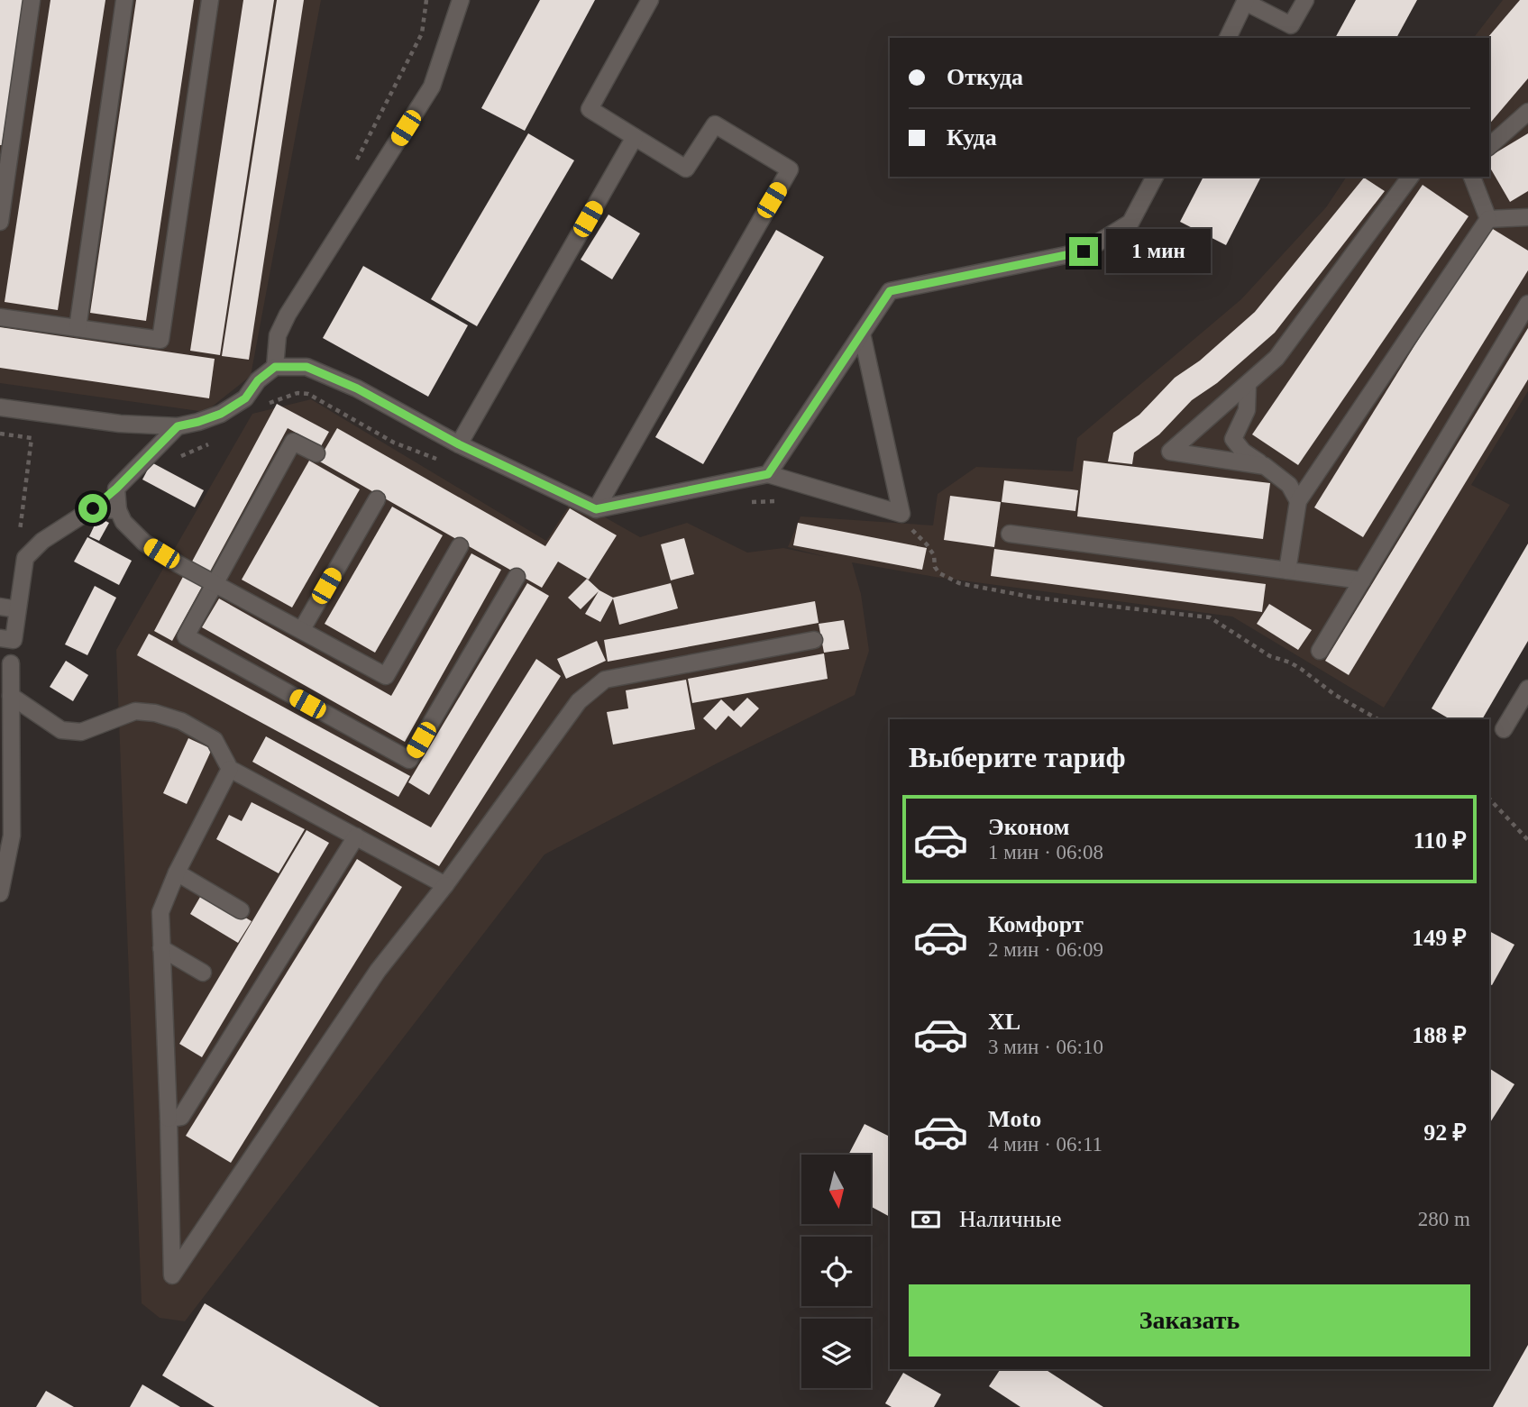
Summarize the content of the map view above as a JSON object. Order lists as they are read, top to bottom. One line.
{"north":"bottom","page":{"banner":["Откуда","Куда"],"bubble":"1 мин","heading":"Выберите тариф","list":[{"name":"Эконом","note":"1 мин · 06:08","value":"110 ₽"},{"name":"Комфорт","note":"2 мин · 06:09","value":"149 ₽"},{"name":"XL","note":"3 мин · 06:10","value":"188 ₽"},{"name":"Moto","note":"4 мин · 06:11","value":"92 ₽"}],"pay":["Наличные","280 m"],"buttons":"Заказать"}}
